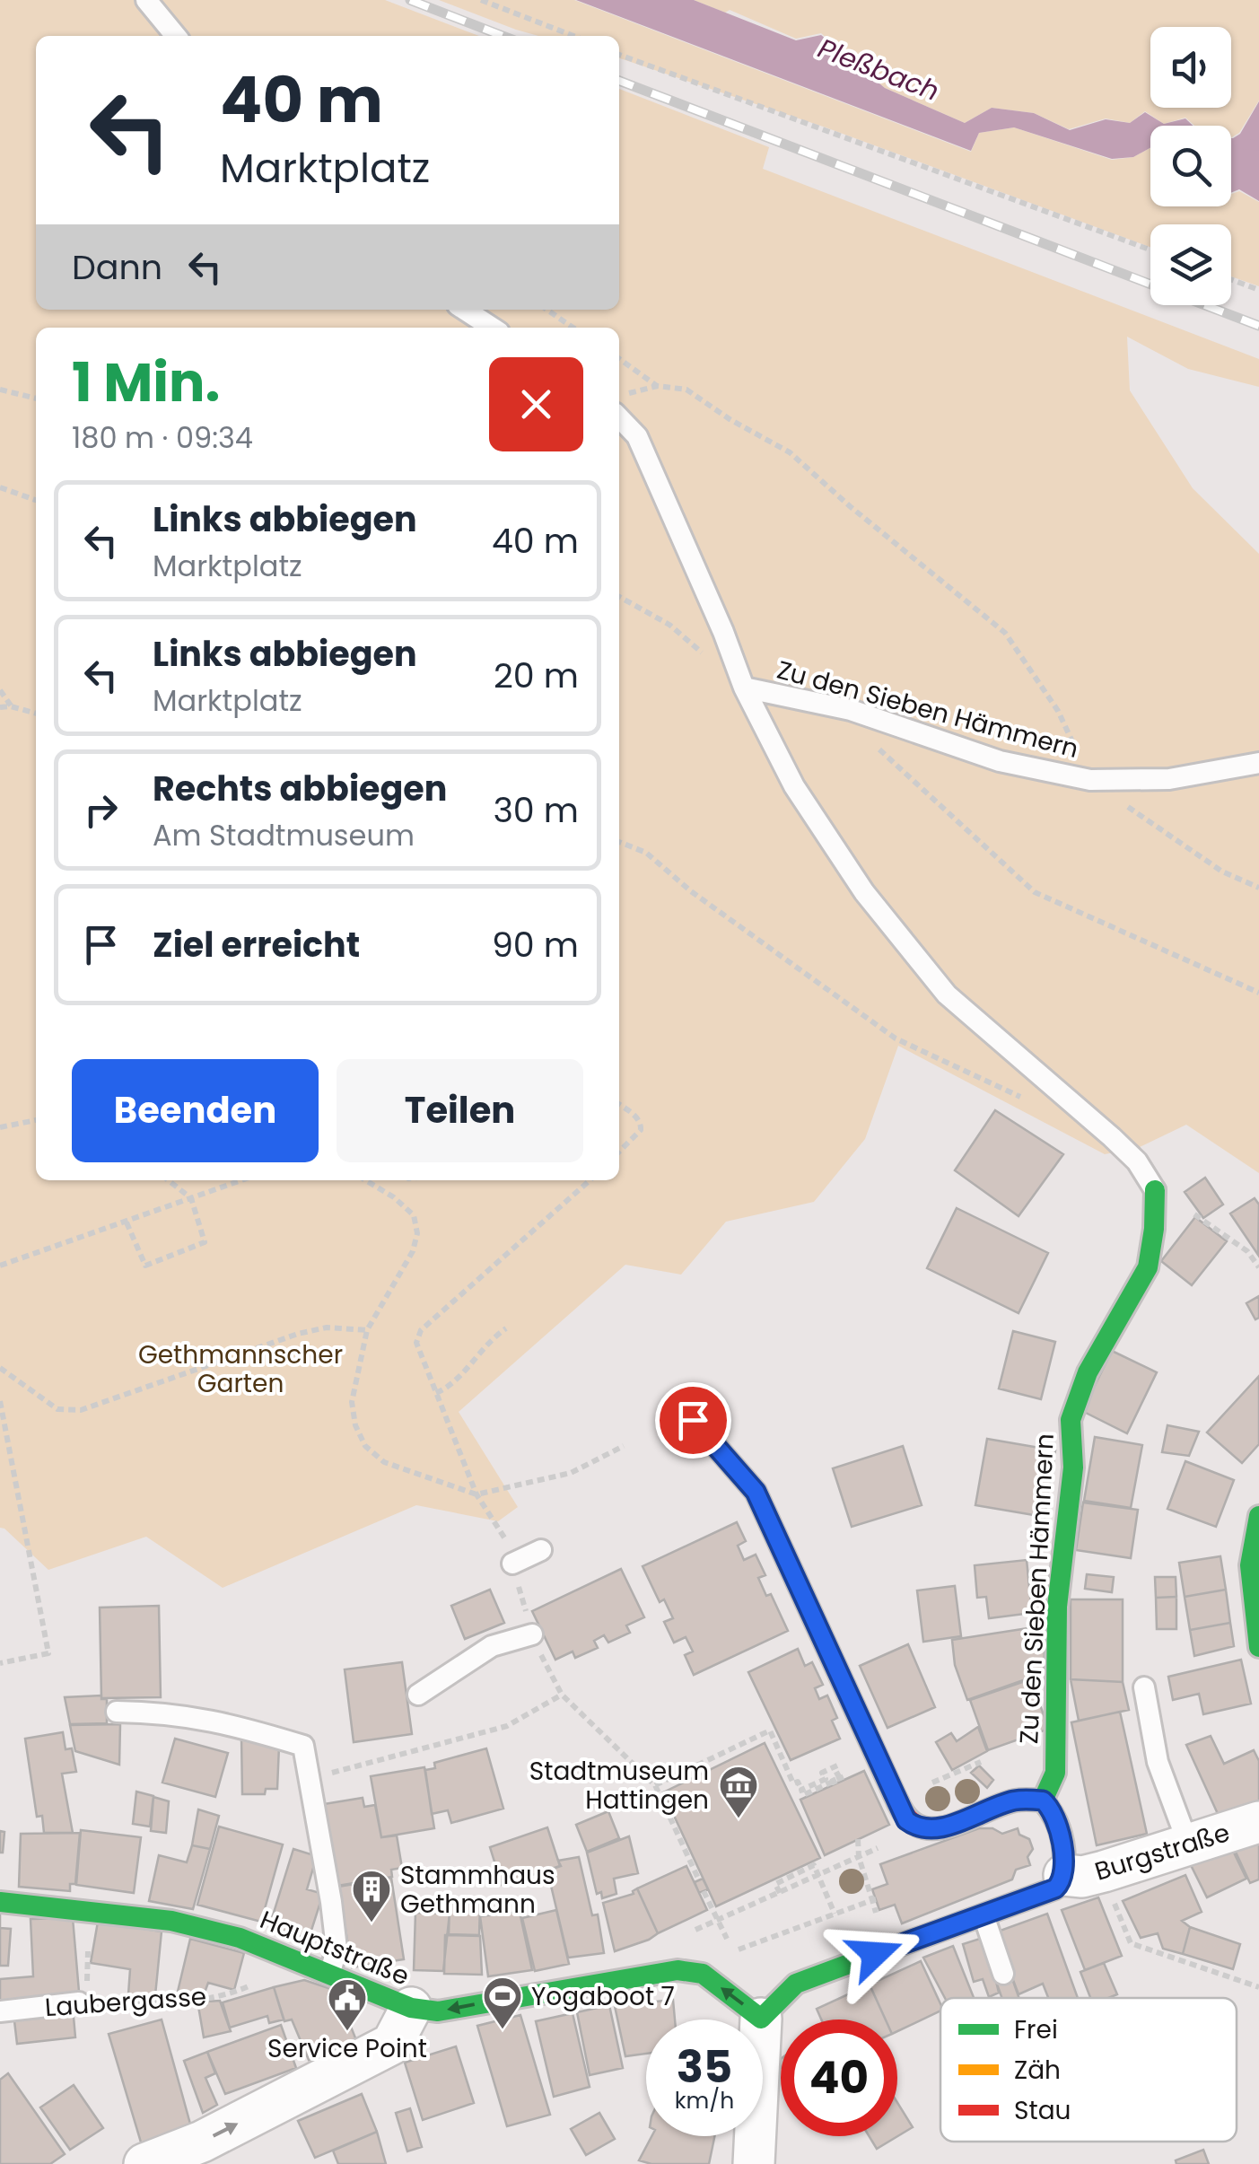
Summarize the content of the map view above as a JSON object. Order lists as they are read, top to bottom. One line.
{"streets":{"street":["Zu den Sieben Hämmern","Burgstraße","Hauptstraße"],"lane":["Laubergasse"]},"crossings":[["Hauptstraße","Laubergasse"]],"one_way":["Hauptstraße"],"water":["Pleßbach"],"parks":["Gethmannscher Garten"],"places":{"museum":["Stadtmuseum Hattingen"],"building":["Stammhaus Gethmann"],"sports":["Yogaboot 7"],"public building":["Service Point"]},"legend":["Frei","Zäh","Stau"],"page":{"turn":["40 m","Marktplatz"],"then":"Dann","heading":["1 Min.","180 m · 09:34"],"list":[{"name":"Links abbiegen","note":"Marktplatz","value":"40 m"},{"name":"Links abbiegen","note":"Marktplatz","value":"20 m"},{"name":"Rechts abbiegen","note":"Am Stadtmuseum","value":"30 m"},{"name":"Ziel erreicht","value":"90 m"}],"buttons":["Beenden","Teilen"],"speed":"35 km/h","limit":"40"}}
